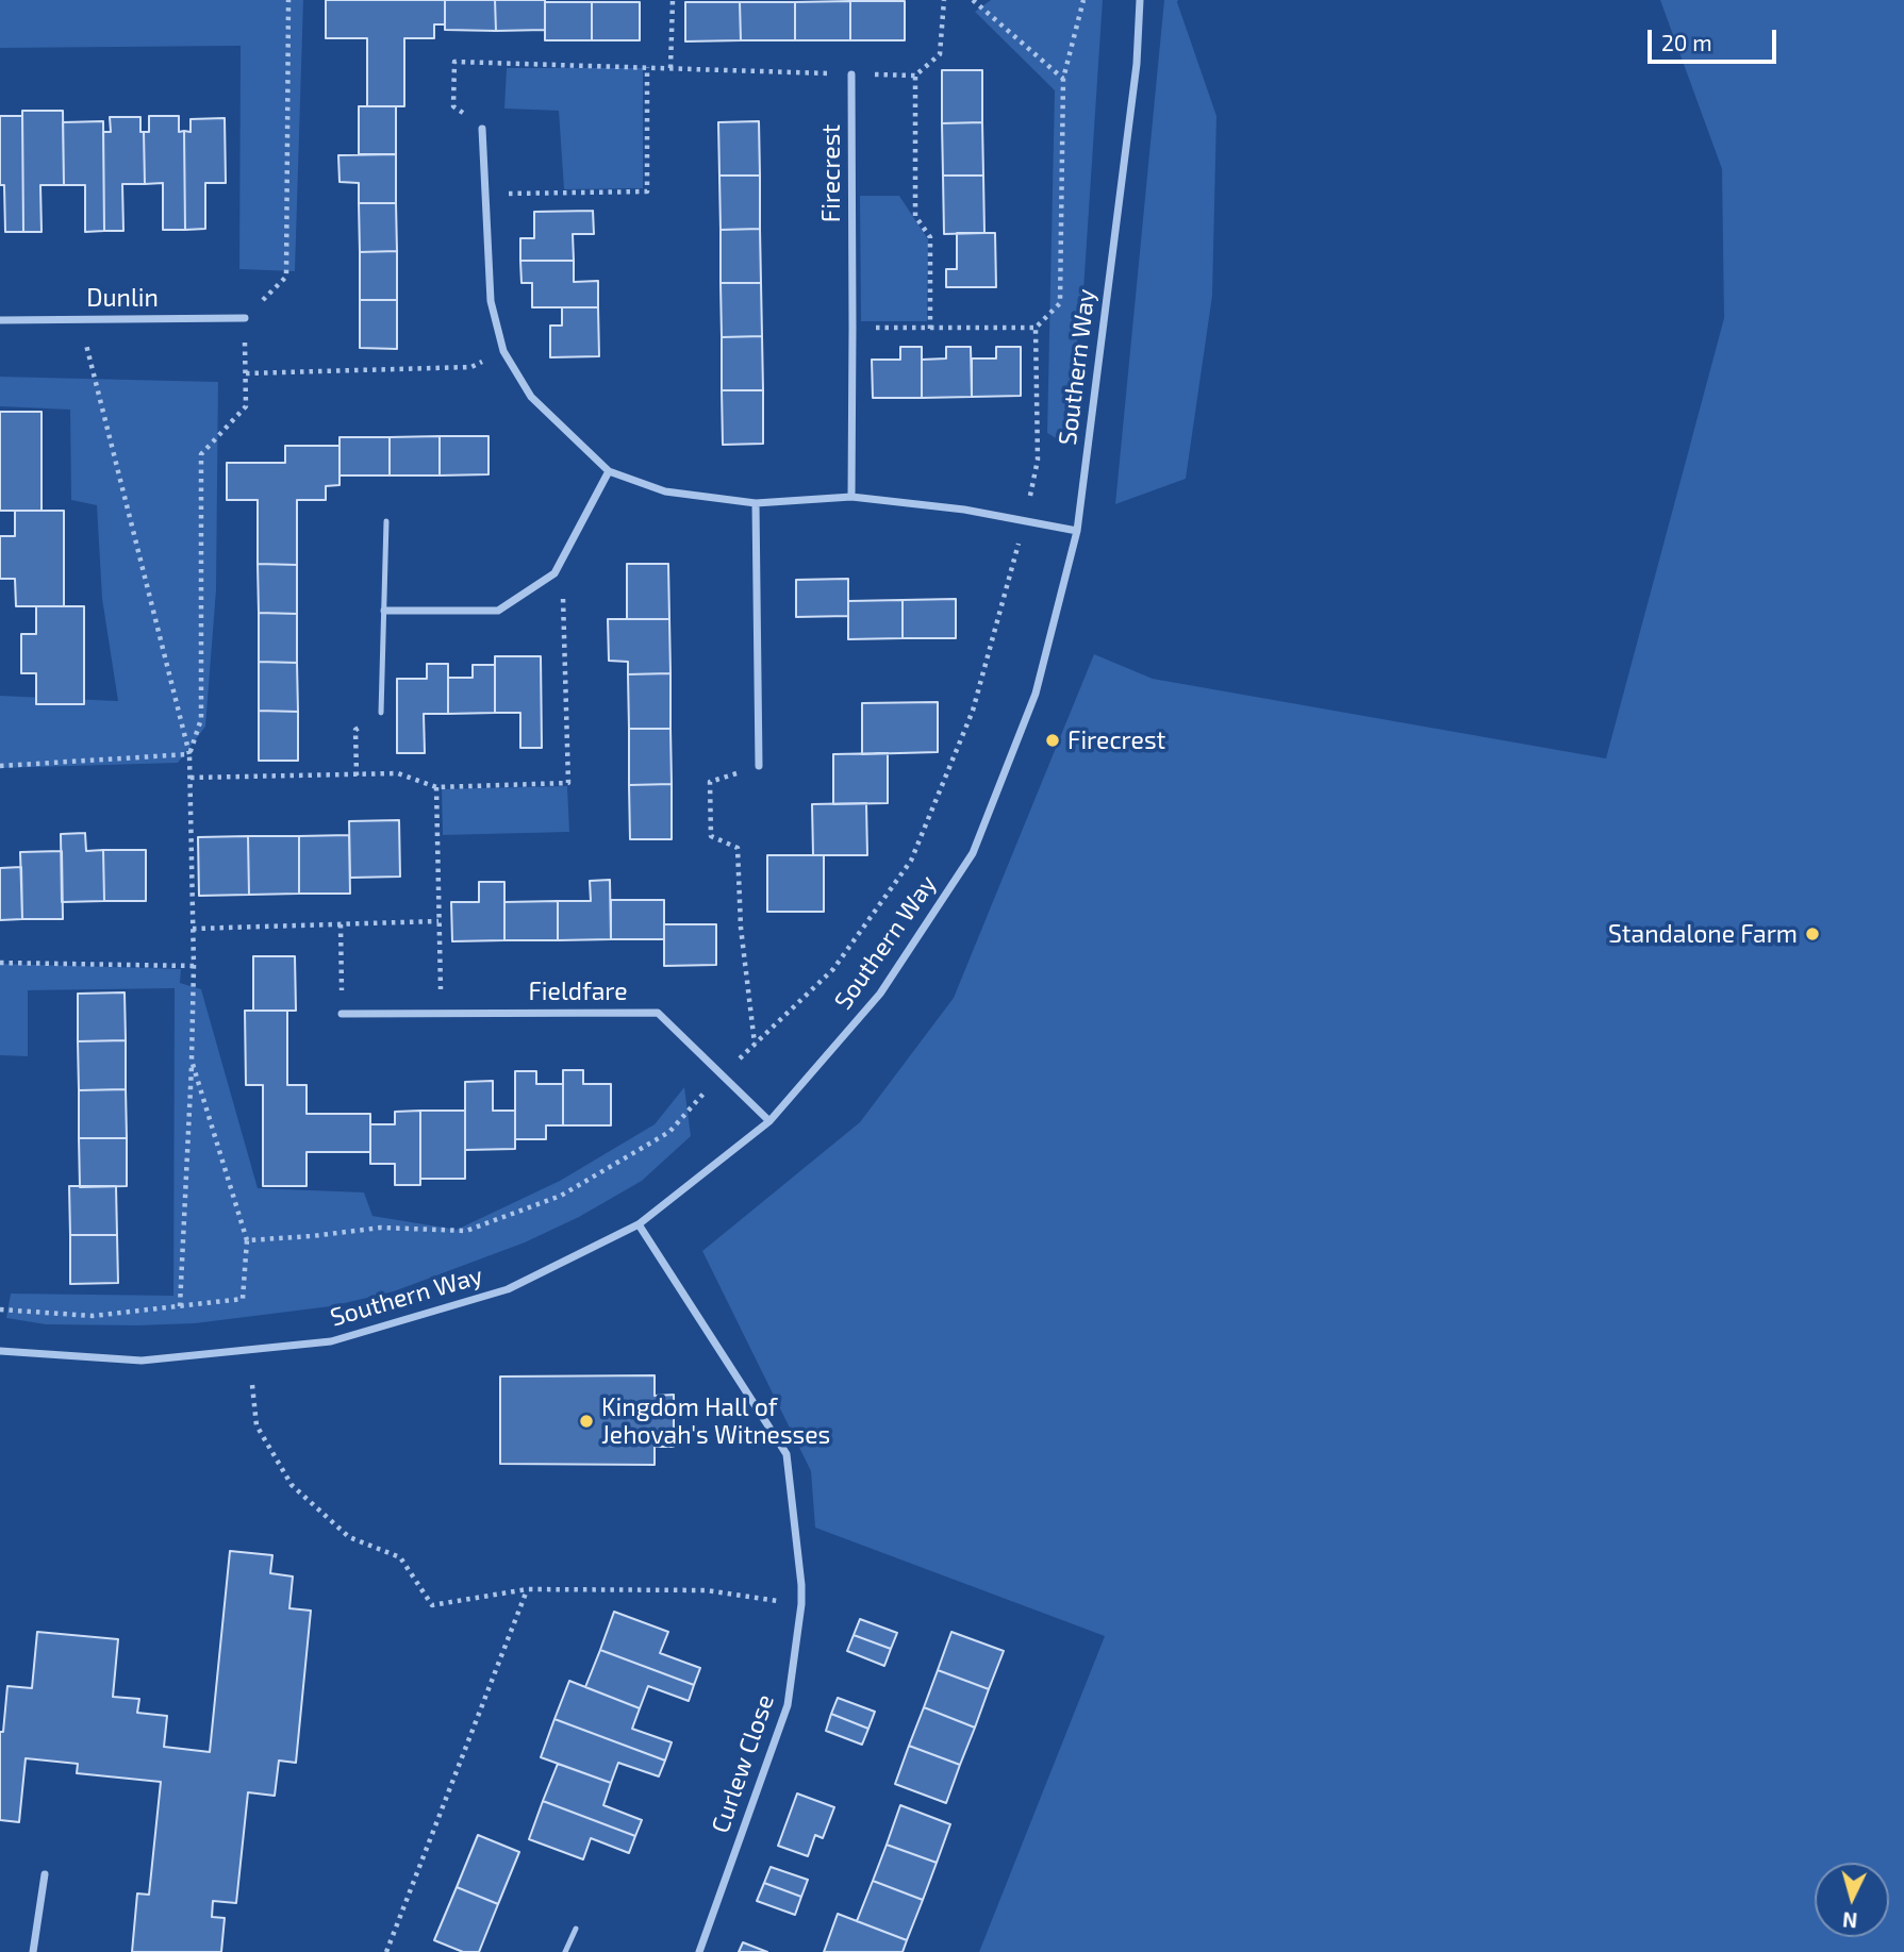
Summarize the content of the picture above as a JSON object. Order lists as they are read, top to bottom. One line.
{"streets":{"street":["Firecrest","Dunlin","Southern Way","Fieldfare","Curlew Close"]},"crossings":[["Southern Way","Fieldfare"],["Southern Way","Curlew Close"]],"places":["Firecrest","Standalone Farm","Kingdom Hall of Jehovah's Witnesses"],"scale_bar":"20 m","north":"bottom"}
